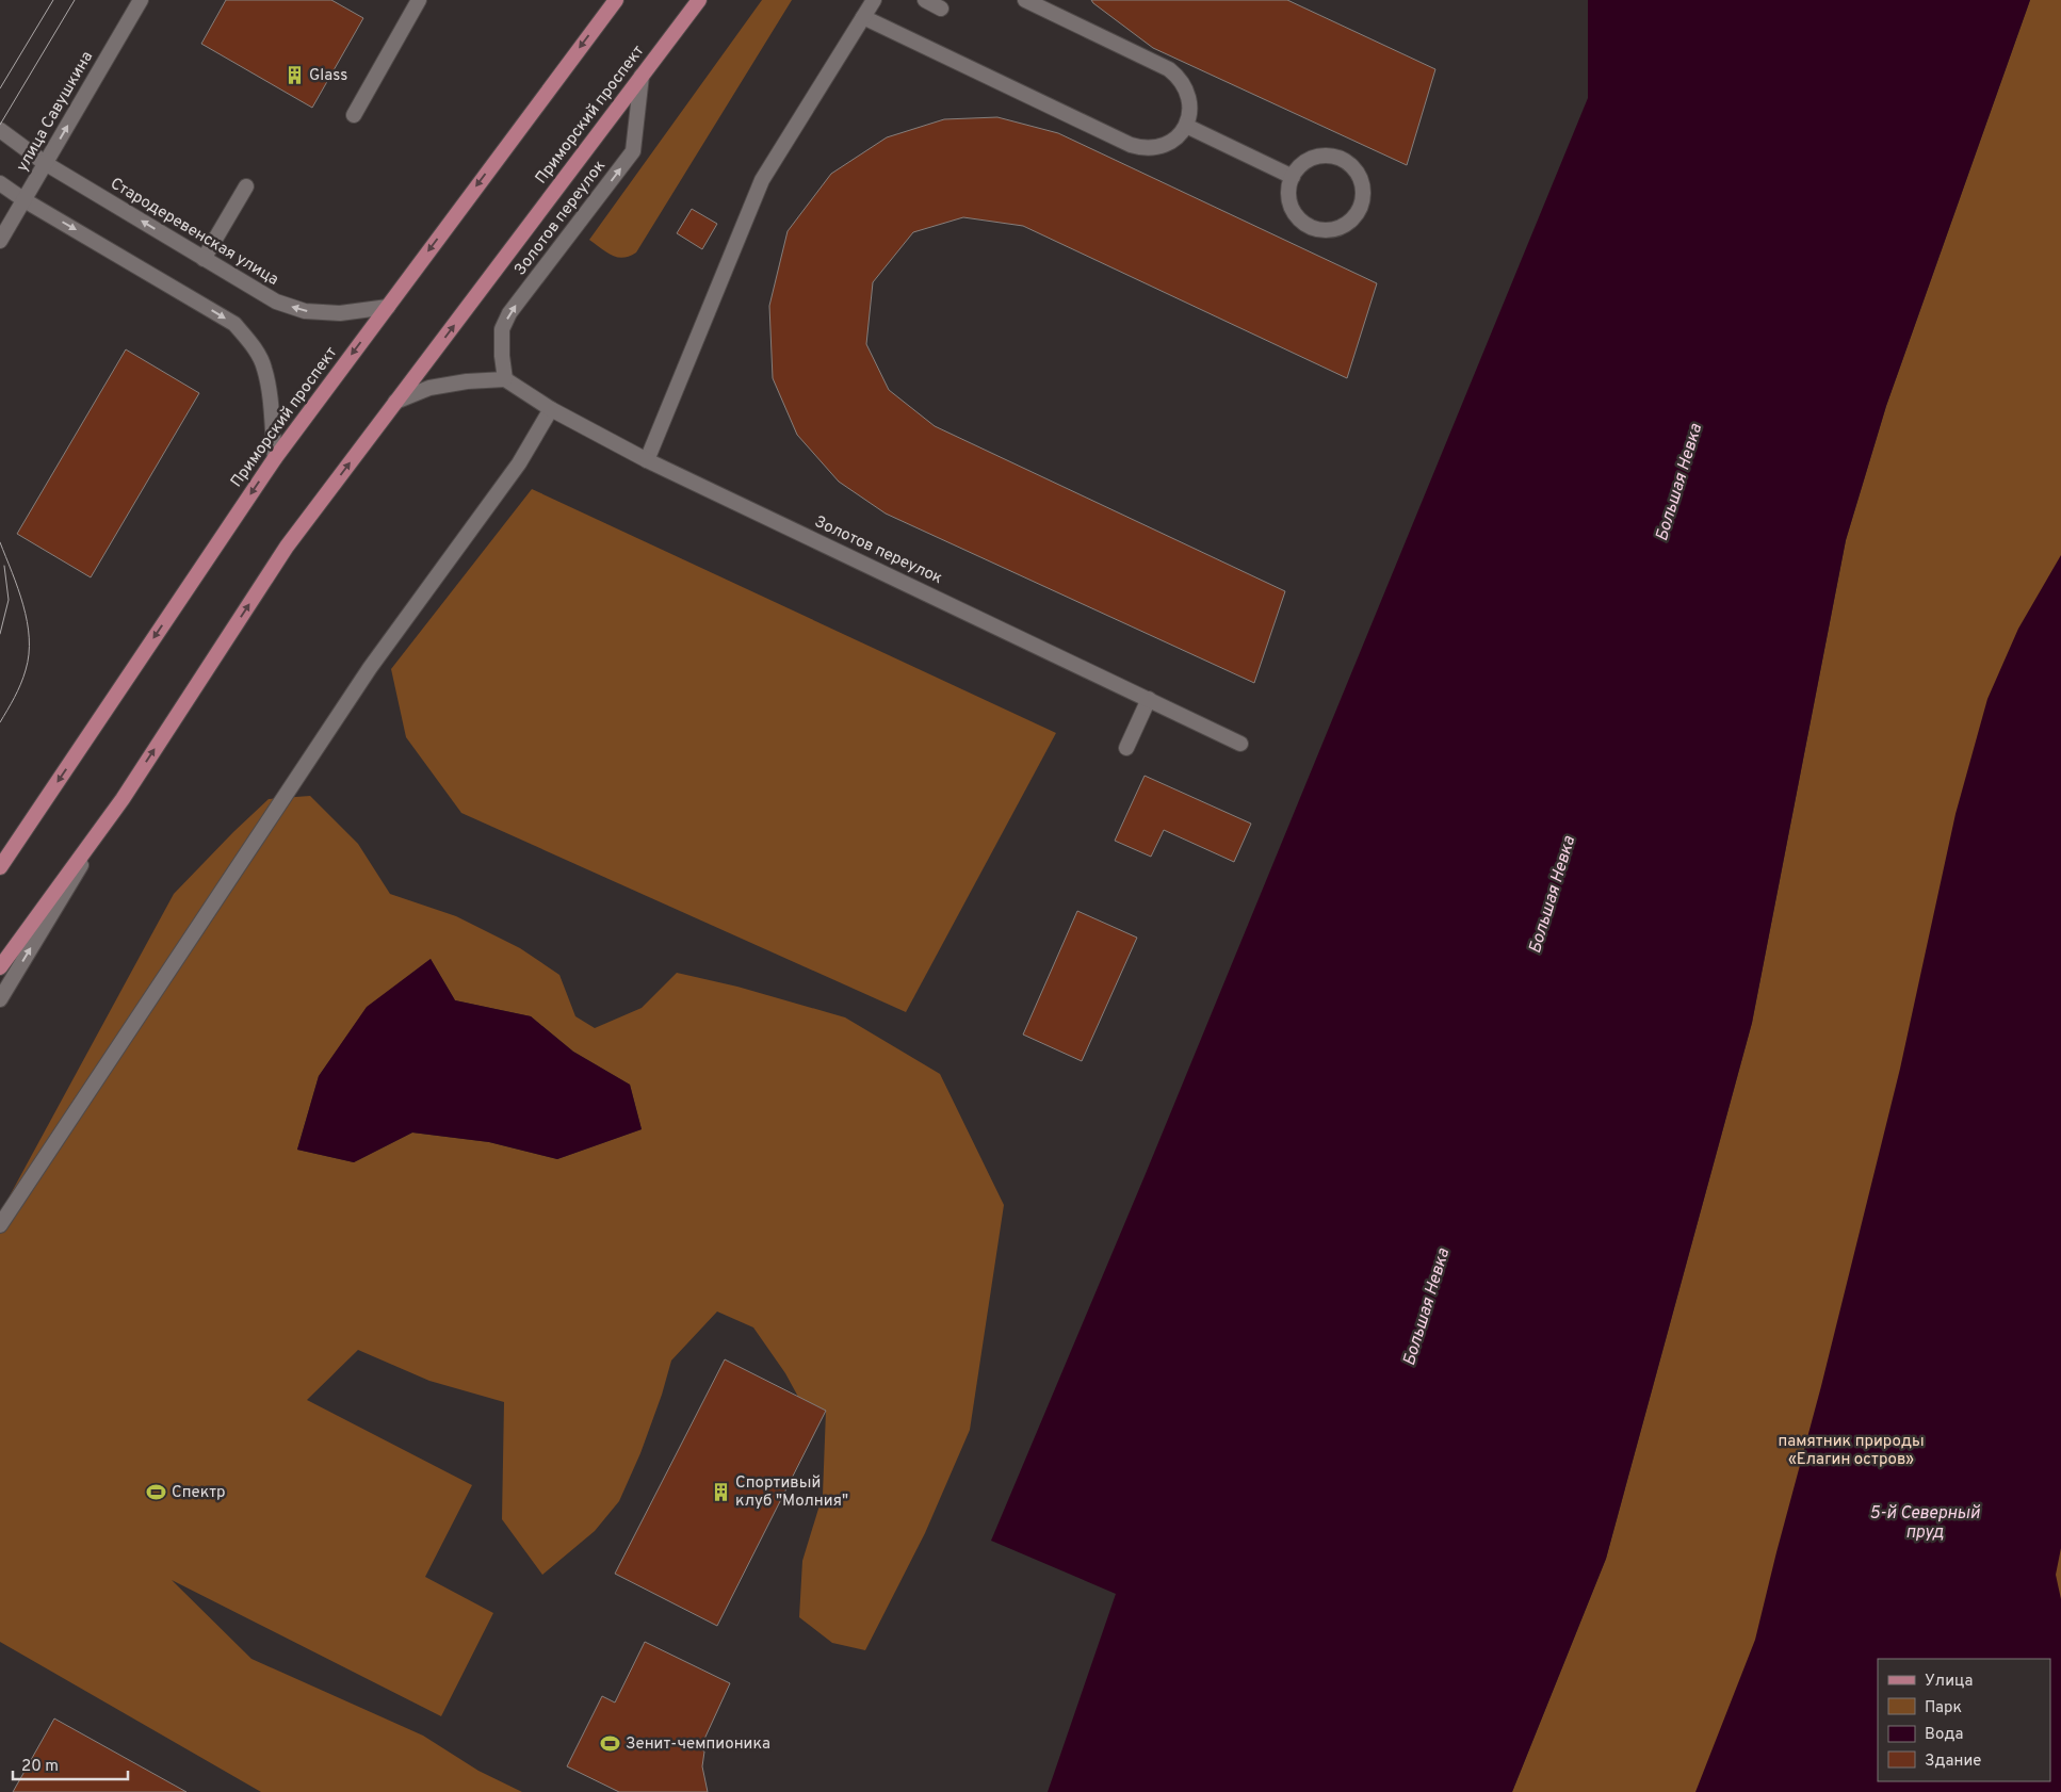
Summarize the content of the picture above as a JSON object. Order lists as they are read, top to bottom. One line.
{"streets":{"main road":["Приморский проспект"],"street":["улица Савушкина","Золотов переулок","Стародеревенская улица"]},"crossings":[["улица Савушкина","Стародеревенская улица"],["Приморский проспект","Золотов переулок"],["Приморский проспект","Стародеревенская улица"]],"one_way":["улица Савушкина","Стародеревенская улица"],"water":["Большая Невка","5-й Северный пруд"],"parks":["памятник природы «Елагин остров»"],"places":{"building":["Glass","Спортивый клуб \"Молния\""],"sports":["Спектр","Зенит-чемпионика"]},"legend":["Улица","Парк","Вода","Здание"],"scale_bar":"20 m"}
